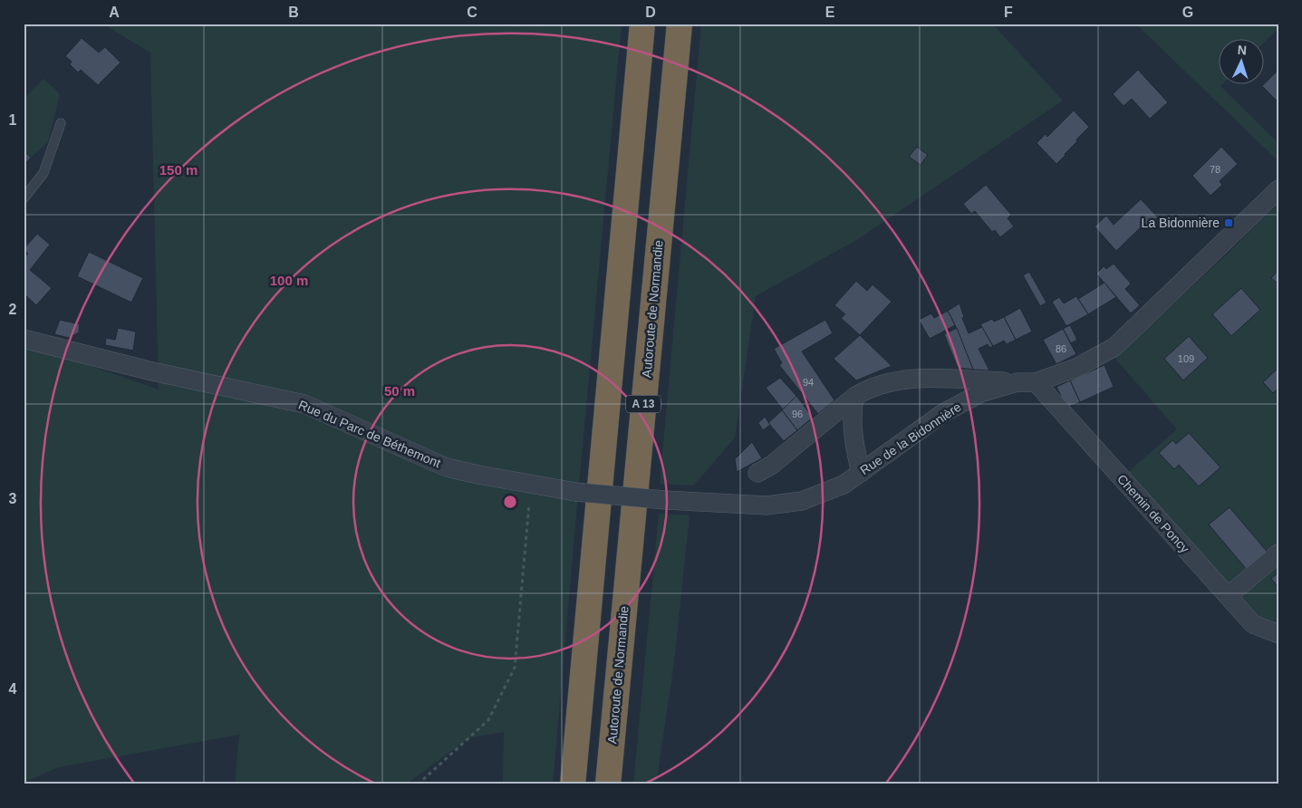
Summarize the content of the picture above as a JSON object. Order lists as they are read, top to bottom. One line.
{"streets":{"highway":["Autoroute de Normandie","A 13"],"street":["Rue du Parc de Béthemont","Rue de la Bidonnière","Chemin de Poncy"]},"crossings":[["Rue du Parc de Béthemont","Rue de la Bidonnière"],["Rue de la Bidonnière","Chemin de Poncy"]],"places":{"transit":["La Bidonnière"]},"house_numbers":["78","86","109","94","96"],"north":"top","grid":{"columns":["A","B","C","D","E","F","G"],"rows":["1","2","3","4"]},"rings":["150 m","100 m","50 m"]}
